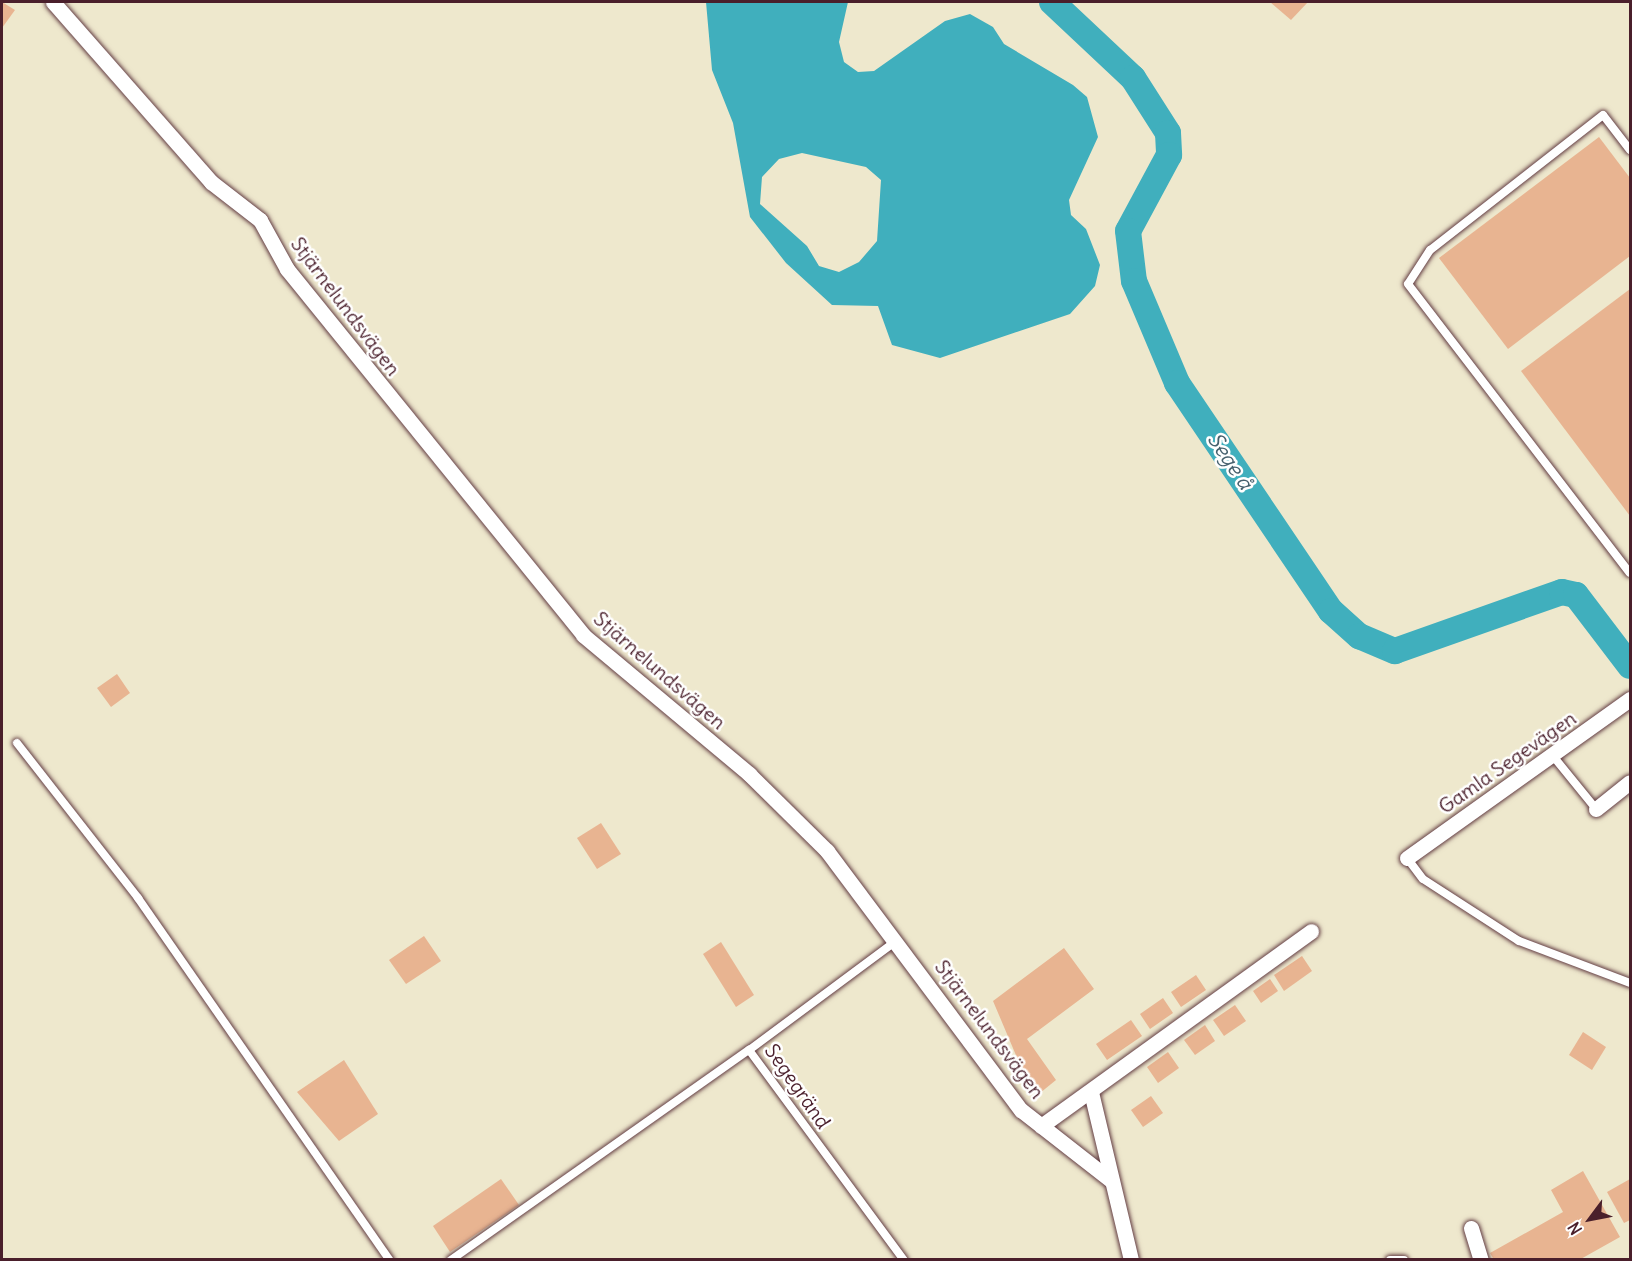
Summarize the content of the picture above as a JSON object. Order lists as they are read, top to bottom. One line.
{"streets":{"street":["Stjärnelundsvägen","Gamla Segevägen"],"lane":["Segegränd"]},"crossings":[["Stjärnelundsvägen","Segegränd"]],"water":["Sege å"],"north":"bottom left"}
